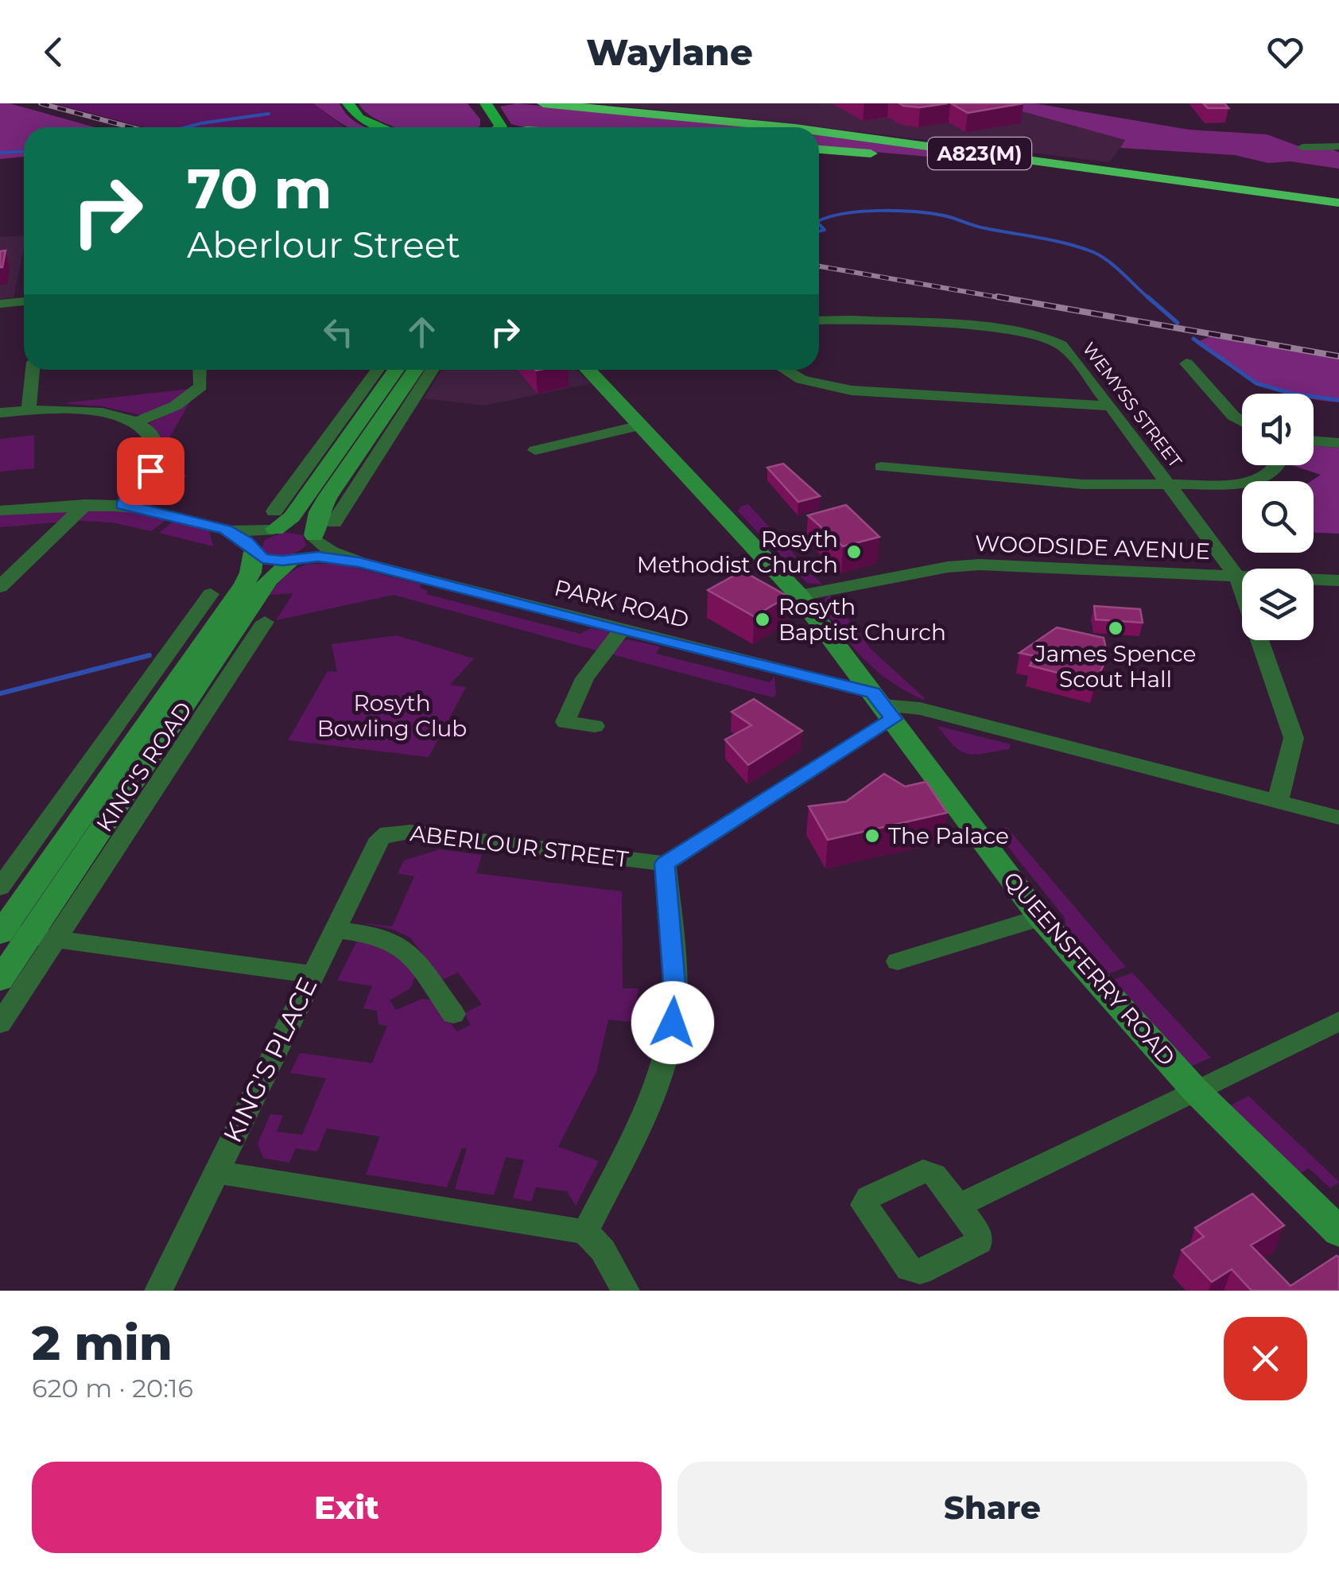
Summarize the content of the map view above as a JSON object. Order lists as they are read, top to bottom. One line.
{"streets":{"highway":["A823(M)"],"main road":["KING'S ROAD","QUEENSFERRY ROAD"],"street":["WEMYSS STREET","WOODSIDE AVENUE","PARK ROAD","ABERLOUR STREET","KING'S PLACE"]},"crossings":[["WEMYSS STREET","WOODSIDE AVENUE"],["WEMYSS STREET","PARK ROAD"],["WOODSIDE AVENUE","QUEENSFERRY ROAD"],["PARK ROAD","KING'S ROAD"],["PARK ROAD","QUEENSFERRY ROAD"],["ABERLOUR STREET","KING'S PLACE"]],"parks":["Rosyth Bowling Club"],"places":["Rosyth Methodist Church","Rosyth Baptist Church","James Spence Scout Hall","The Palace"],"page":{"header":"Waylane","turn":["70 m","Aberlour Street"],"heading":["2 min","620 m · 20:16"],"buttons":["Exit","Share"]}}
